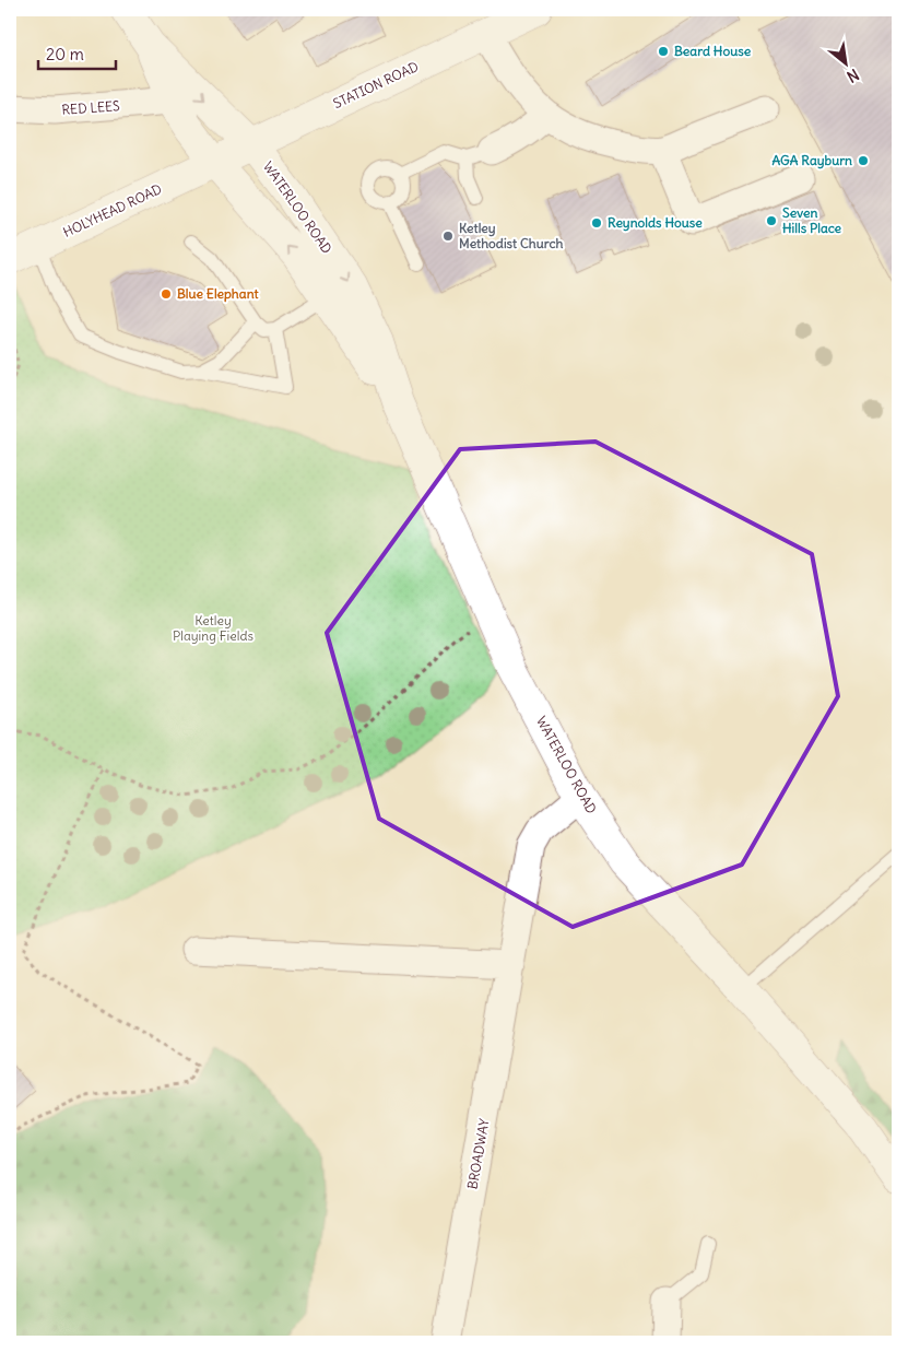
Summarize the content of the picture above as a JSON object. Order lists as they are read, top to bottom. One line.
{"streets":{"street":["STATION ROAD","RED LEES","WATERLOO ROAD","HOLYHEAD ROAD","BROADWAY"]},"crossings":[["STATION ROAD","WATERLOO ROAD"],["STATION ROAD","HOLYHEAD ROAD"],["RED LEES","WATERLOO ROAD"],["WATERLOO ROAD","HOLYHEAD ROAD"],["WATERLOO ROAD","BROADWAY"]],"parks":["Ketley Playing Fields"],"places":["Beard House","AGA Rayburn","Seven Hills Place","Reynolds House","Ketley Methodist Church","Blue Elephant"],"scale_bar":"20 m","north":"bottom right"}
